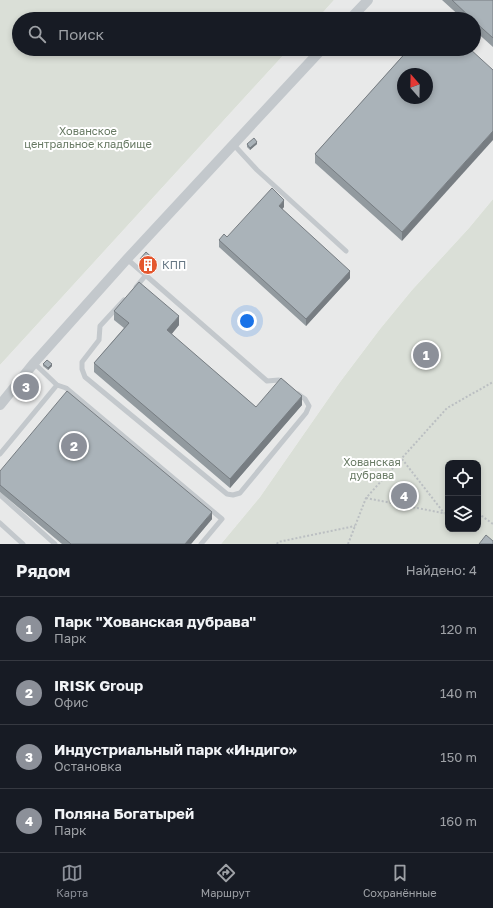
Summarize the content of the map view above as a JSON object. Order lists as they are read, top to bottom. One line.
{"parks":["Хованское центральное кладбище","Хованская дубрава"],"places":{"building":["КПП"]},"north":"top","page":{"search":"Поиск","pins":["1","3","2","4"],"heading":["Рядом","Найдено: 4"],"list":[{"mark":"1","name":"Парк \"Хованская дубрава\"","note":"Парк","value":"120 m"},{"mark":"2","name":"IRISK Group","note":"Офис","value":"140 m"},{"mark":"3","name":"Индустриальный парк «Индиго»","note":"Остановка","value":"150 m"},{"mark":"4","name":"Поляна Богатырей","note":"Парк","value":"160 m"}],"nav":["Карта","Маршрут","Сохранённые"]}}
